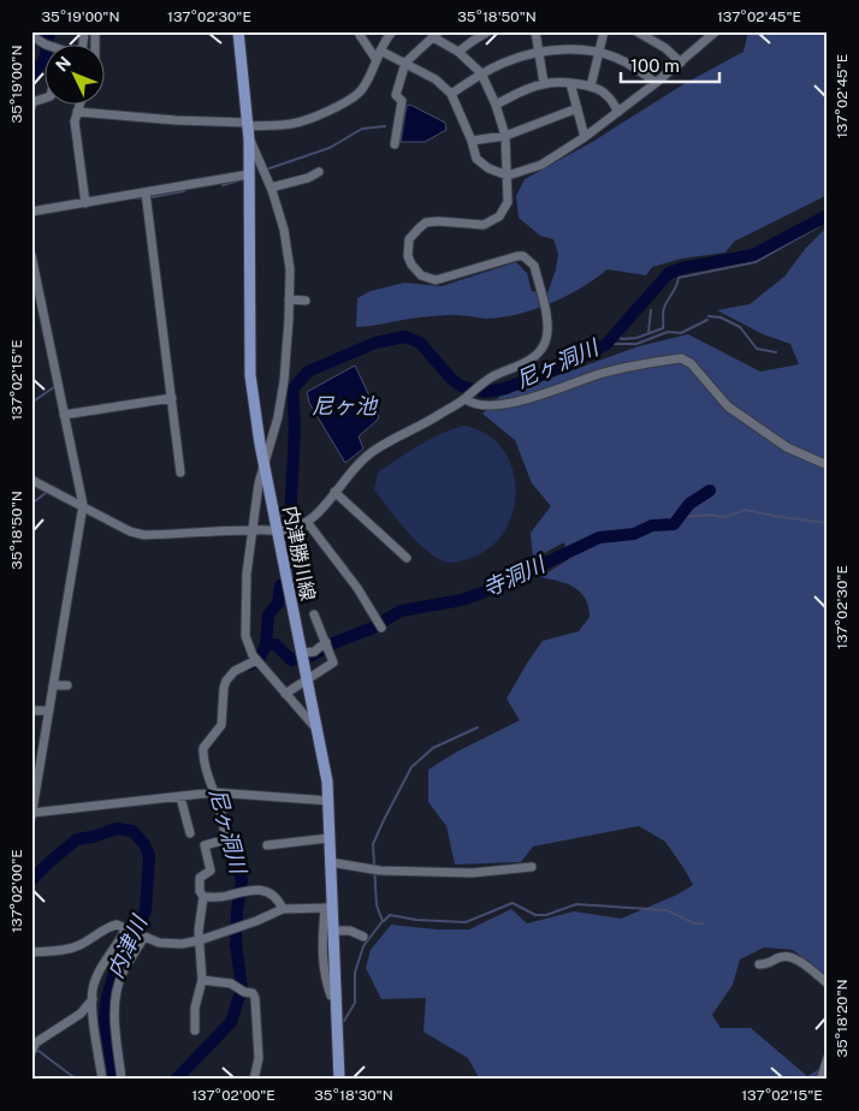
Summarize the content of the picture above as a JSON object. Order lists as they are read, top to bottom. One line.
{"streets":{"main road":["内津勝川線"]},"water":["尼ヶ洞川","尼ヶ池","寺洞川","内津川"],"scale_bar":"100 m","north":"top left","coordinates":["35°19'00\"N","137°02'30\"E","35°18'50\"N","137°02'45\"E","137°02'15\"E","137°02'00\"E","35°18'20\"N","35°18'30\"N"]}
